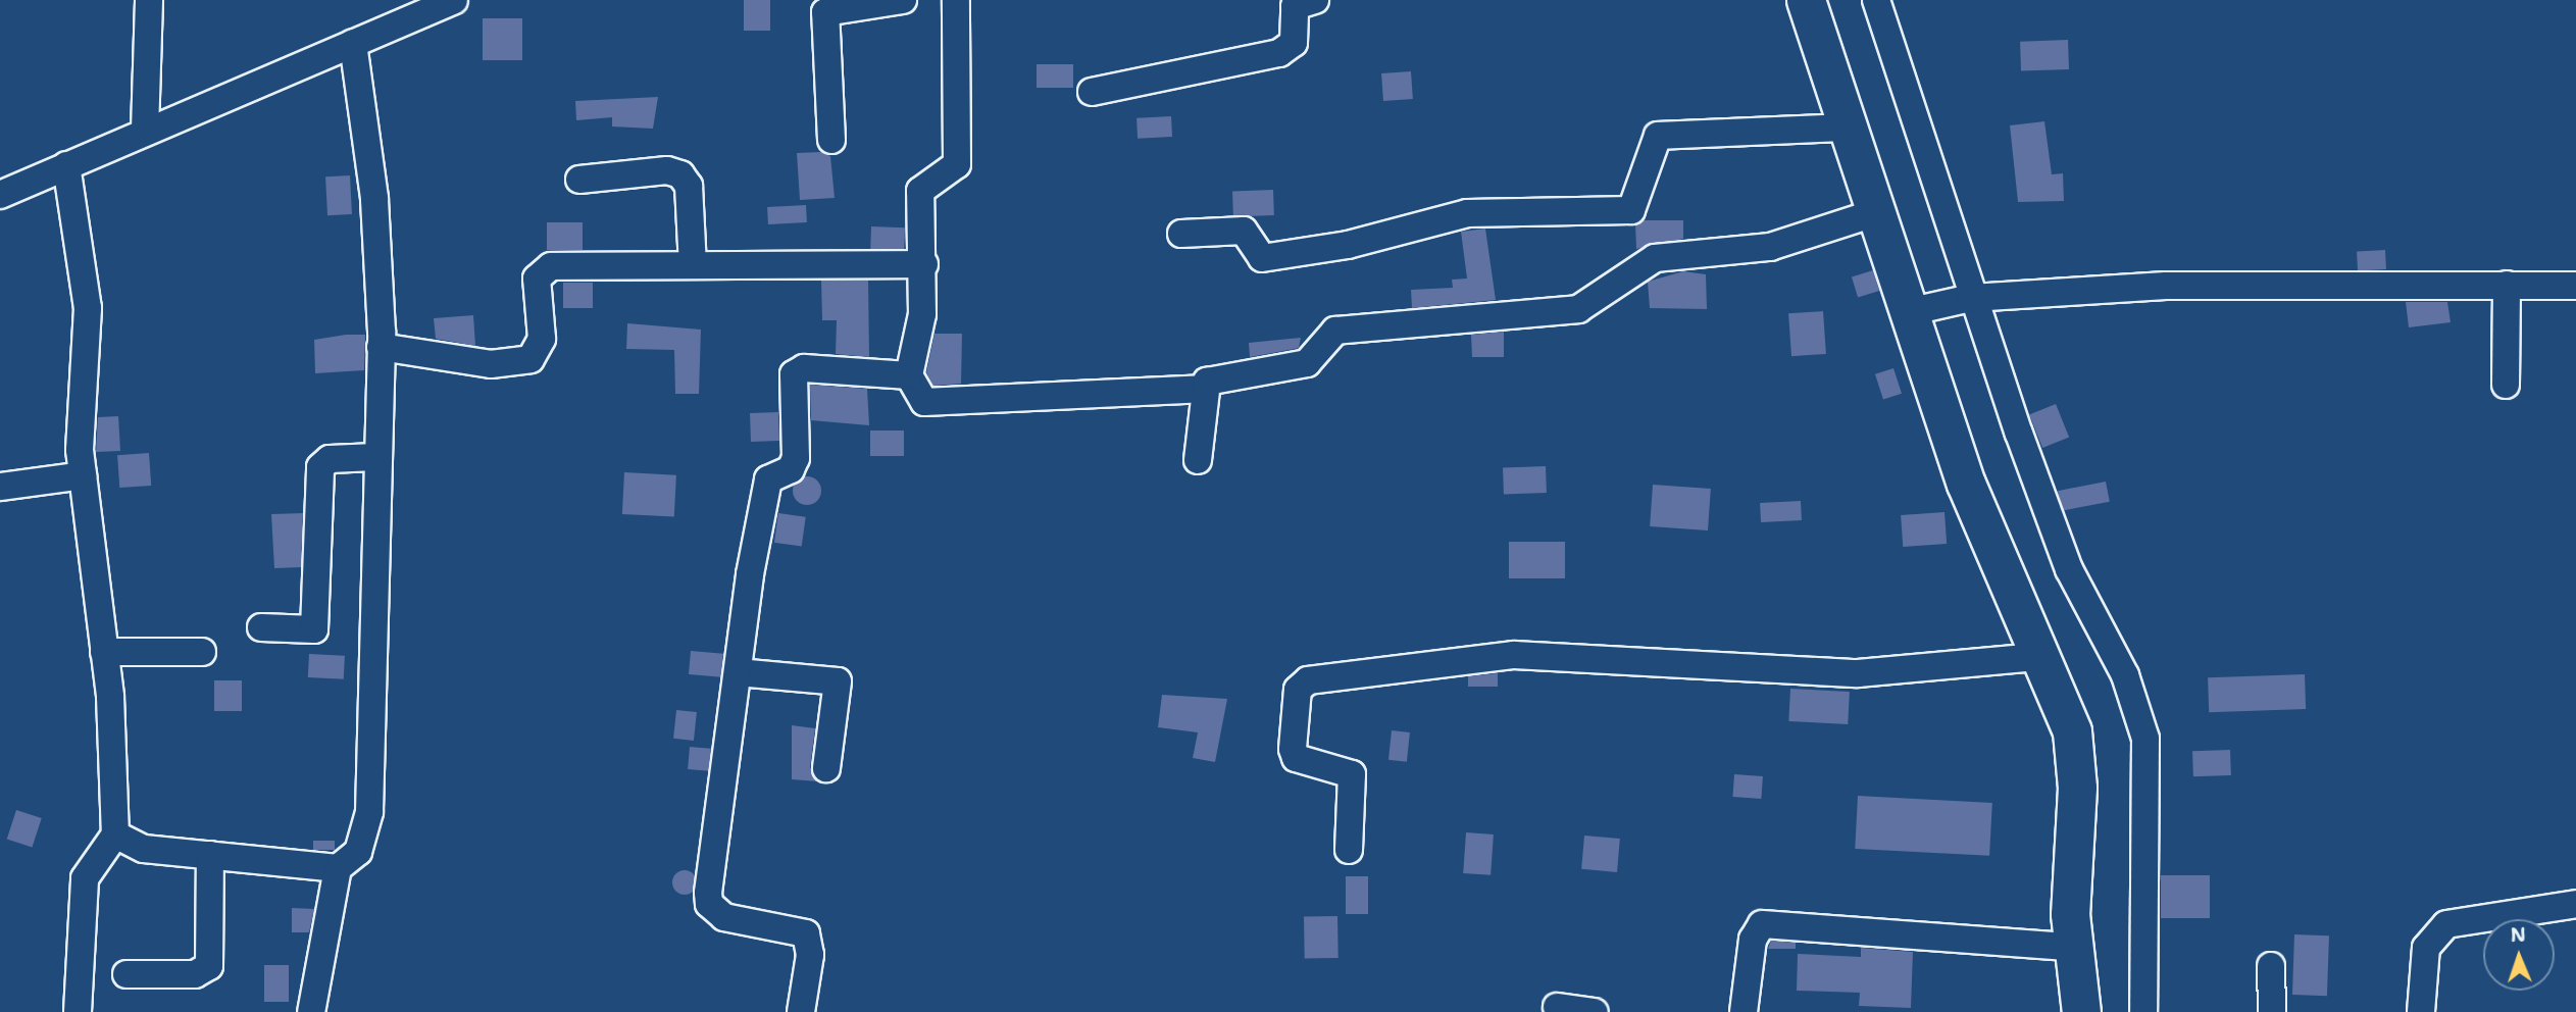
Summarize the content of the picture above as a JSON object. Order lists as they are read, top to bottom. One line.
{"north":"top"}
